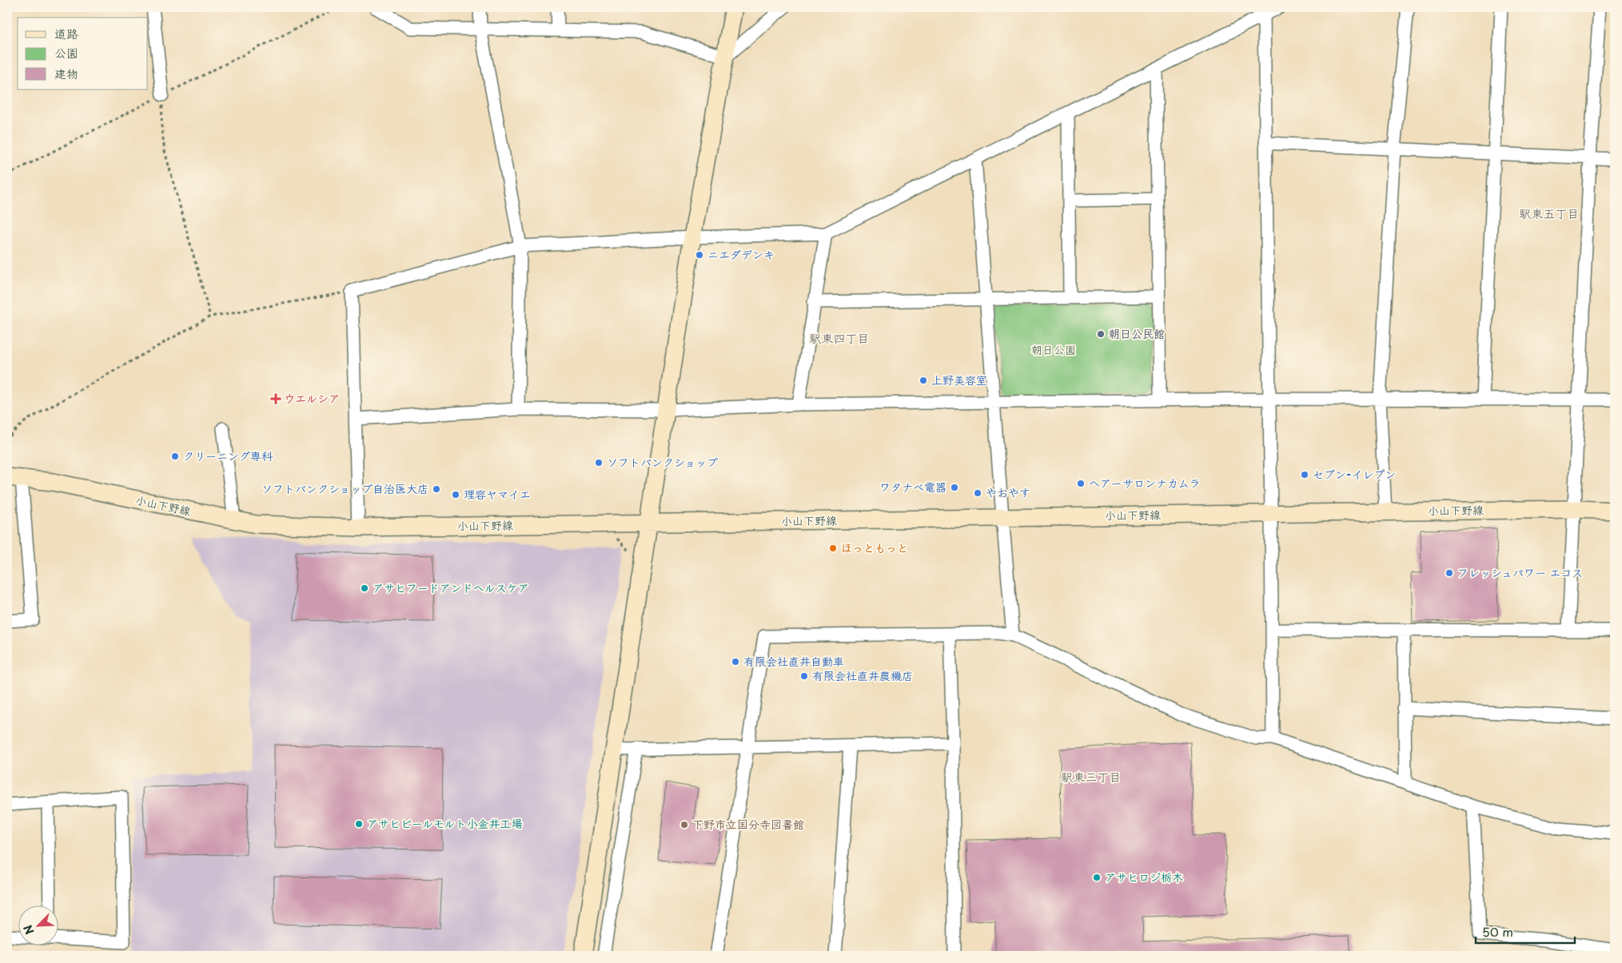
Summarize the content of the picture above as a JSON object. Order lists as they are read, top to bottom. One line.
{"streets":{"main road":["小山下野線"]},"districts":["駅東五丁目","駅東四丁目","駅東三丁目"],"parks":["朝日公園"],"places":{"other":["ニエダデンキ","朝日公民館","上野美容室","クリーニング専科","ソフトバンクショップ","セブン-イレブン","ヘアーサロンナカムラ","ワタナベ電器","ソフトバンクショップ自治医大店","やおやす","理容ヤマイエ","ほっともっと","フレッシュパワー エコス","アサヒフードアンドヘルスケア","有限会社直井自動車","有限会社直井農機店","アサヒビールモルト小金井工場","下野市立国分寺図書館","アサヒロジ栃木"],"health":["ウエルシア"]},"legend":["道路","公園","建物"],"scale_bar":"50 m","north":"bottom left"}
